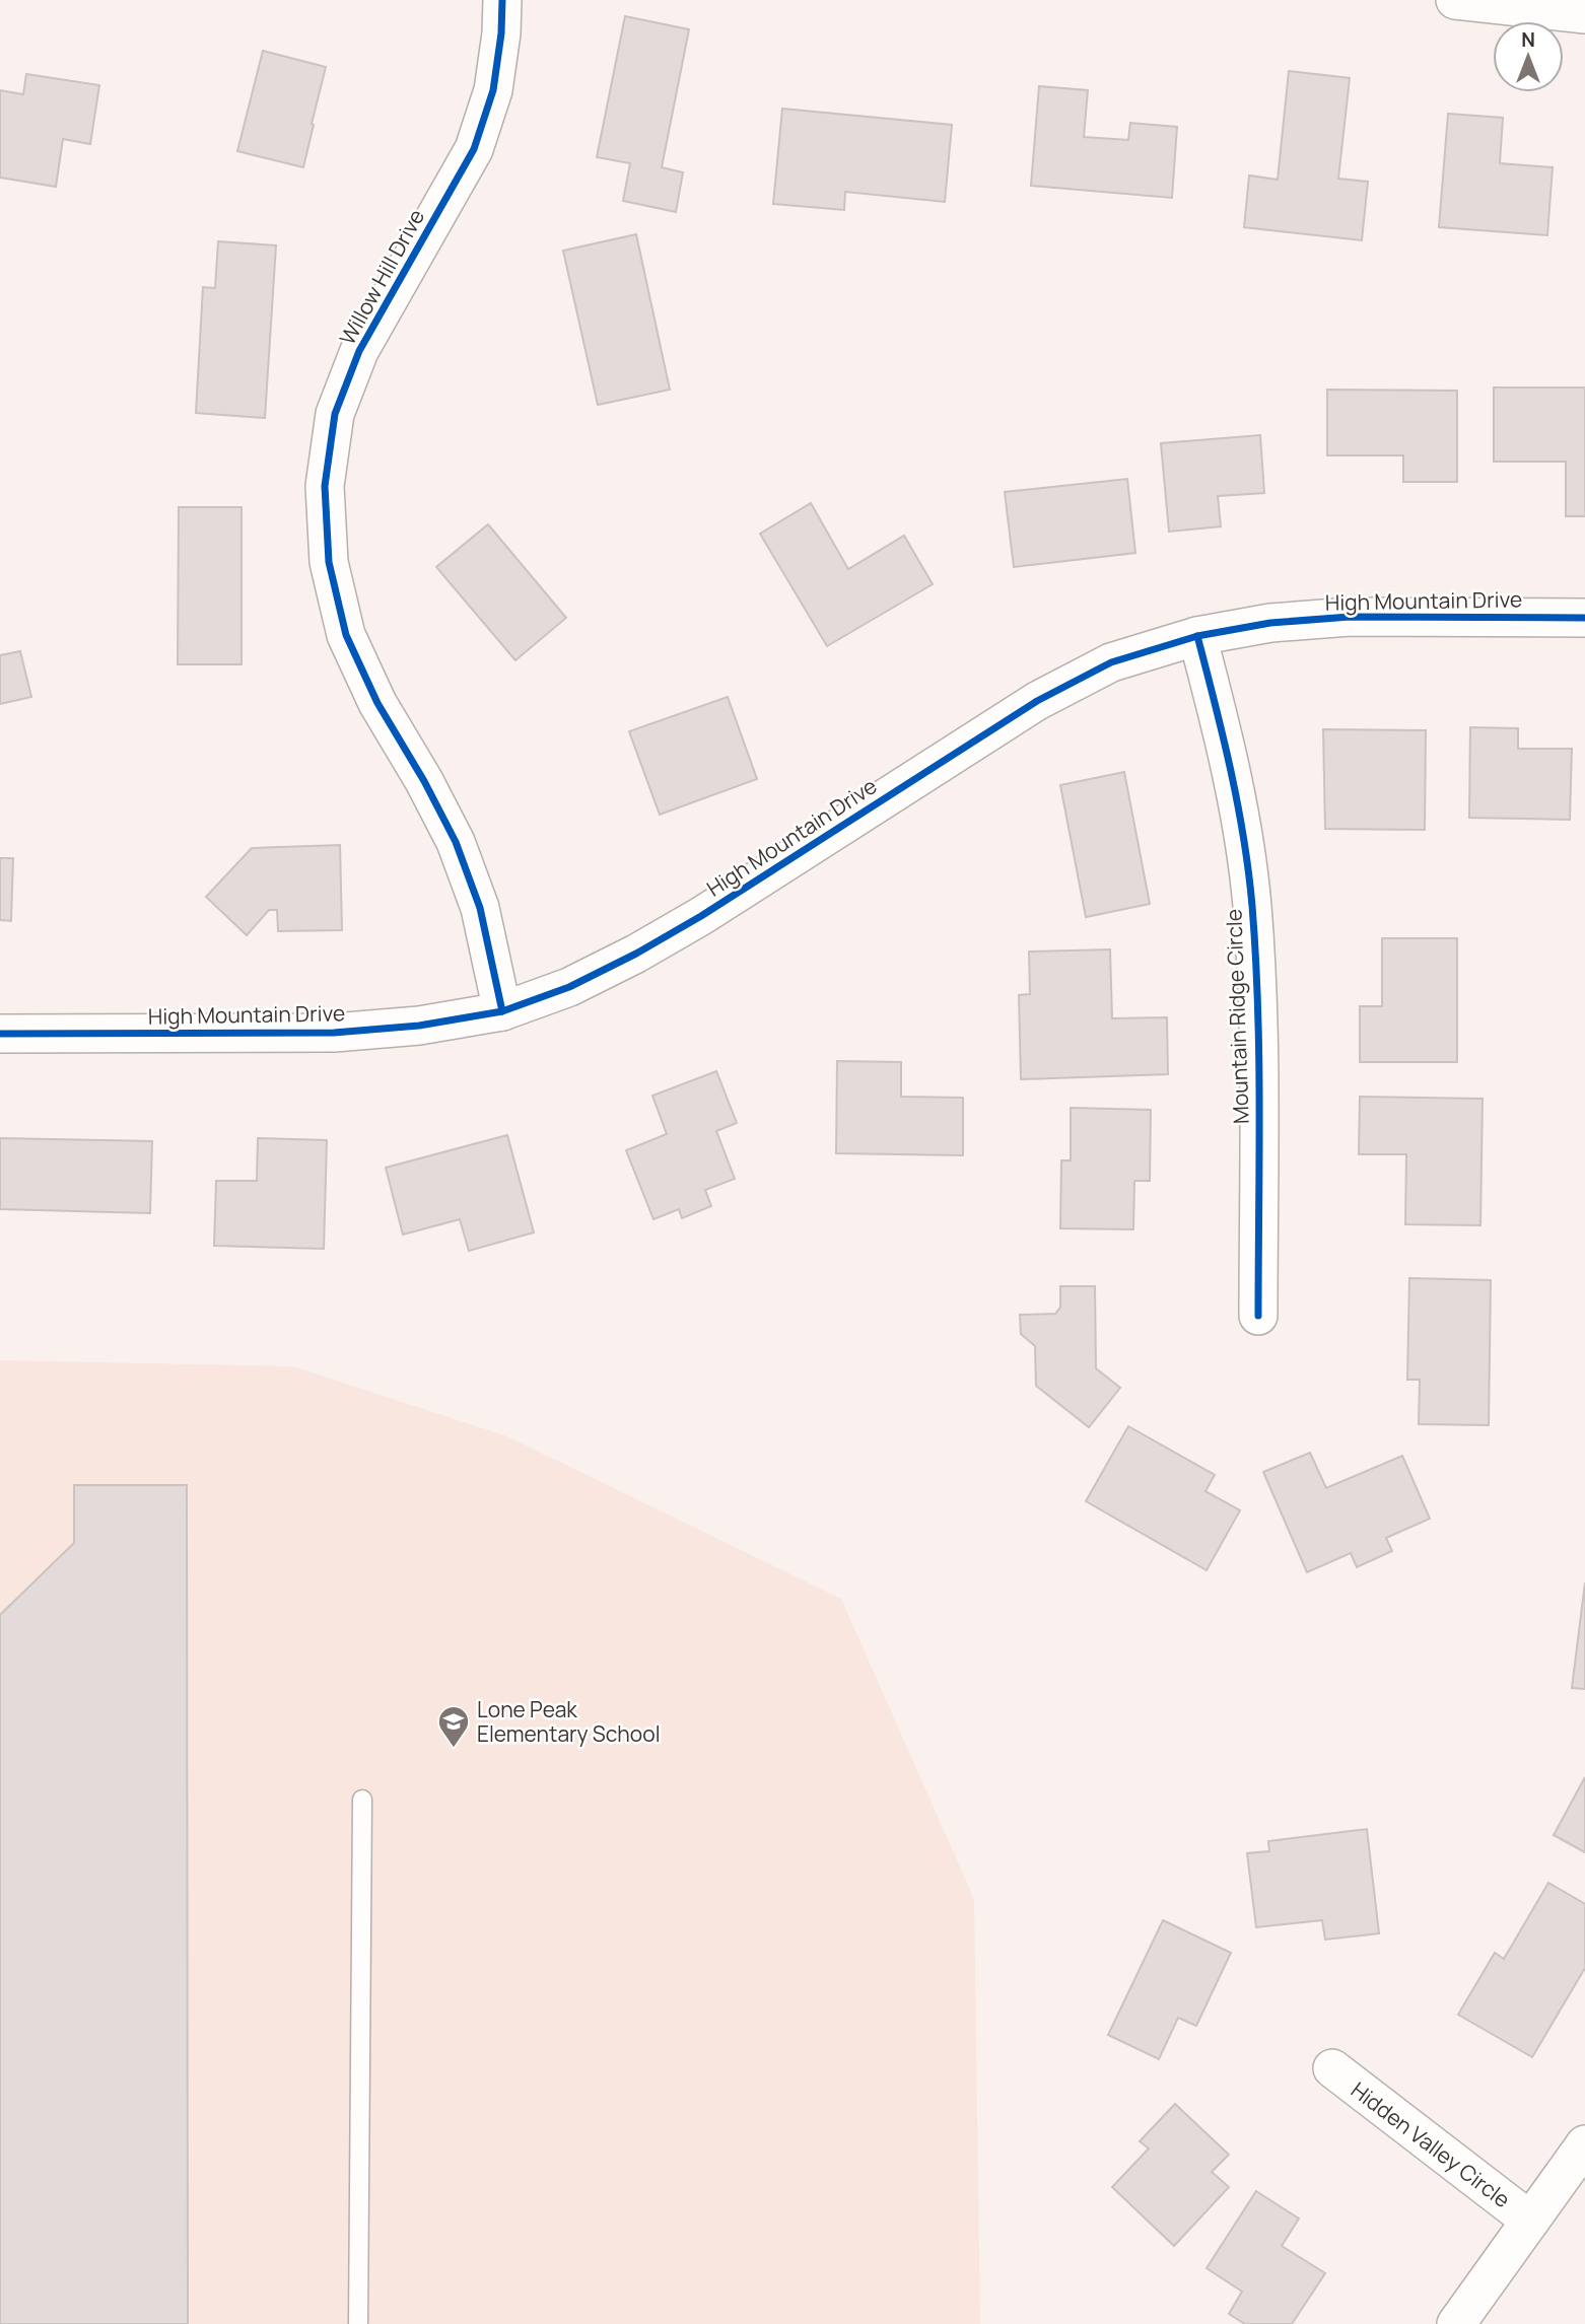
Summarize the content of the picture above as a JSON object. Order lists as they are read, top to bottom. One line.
{"streets":{"street":["Willow Hill Drive","High Mountain Drive","Mountain Ridge Circle","Hidden Valley Circle"]},"crossings":[["Willow Hill Drive","High Mountain Drive"],["High Mountain Drive","Mountain Ridge Circle"]],"places":{"school or university":["Lone Peak Elementary School"]},"north":"top"}
